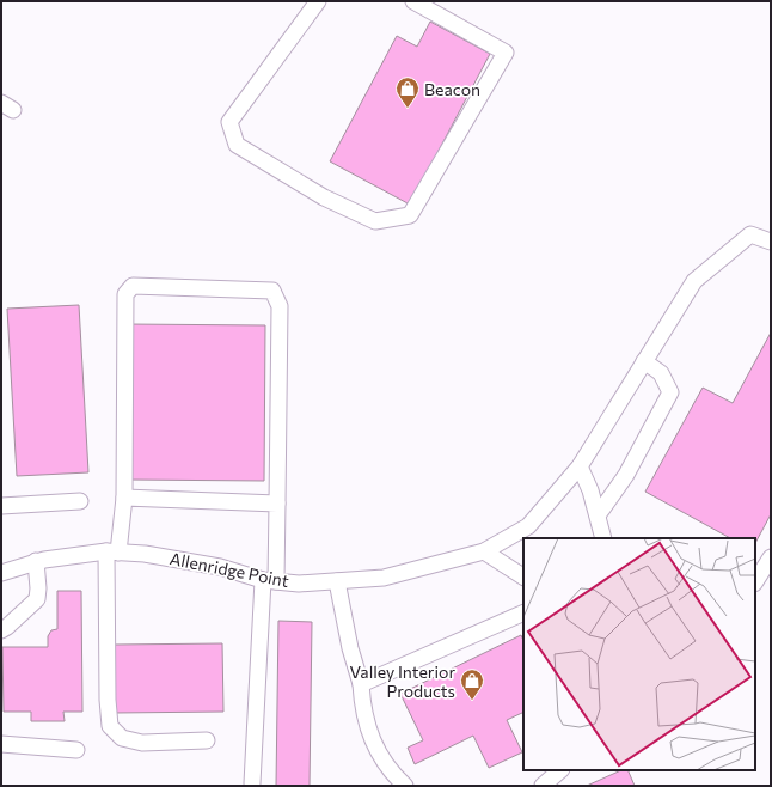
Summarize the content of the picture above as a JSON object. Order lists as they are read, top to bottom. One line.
{"streets":{"street":["Allenridge Point"]},"places":{"shop":["Beacon","Valley Interior Products"]}}
